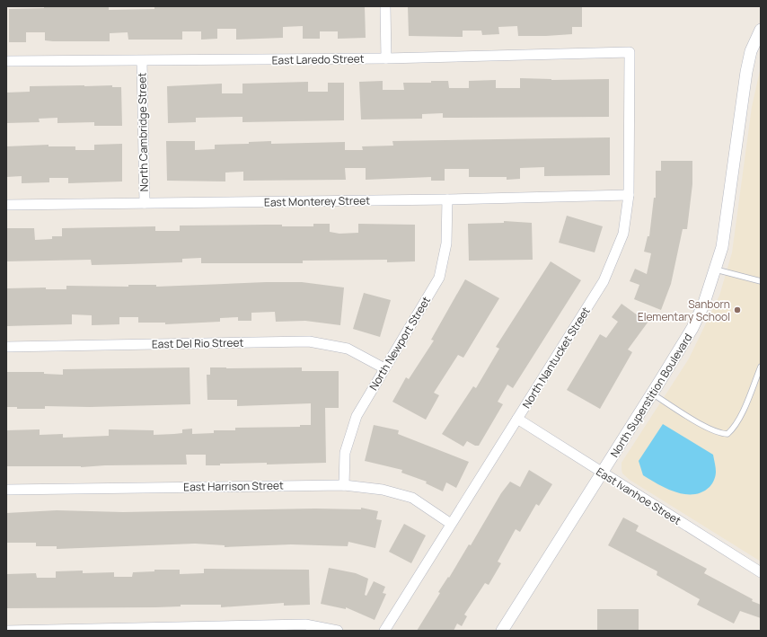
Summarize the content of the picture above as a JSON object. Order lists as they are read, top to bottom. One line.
{"streets":{"street":["East Laredo Street","North Cambridge Street","East Monterey Street","East Del Rio Street","North Newport Street","North Nantucket Street","North Superstition Boulevard","East Harrison Street","East Ivanhoe Street"]},"crossings":[["East Laredo Street","North Cambridge Street"],["East Laredo Street","North Nantucket Street"],["North Cambridge Street","East Monterey Street"],["East Monterey Street","North Newport Street"],["East Monterey Street","North Nantucket Street"],["East Del Rio Street","North Newport Street"],["North Newport Street","East Harrison Street"],["North Nantucket Street","East Harrison Street"],["North Nantucket Street","East Ivanhoe Street"],["North Superstition Boulevard","East Ivanhoe Street"]],"places":["Sanborn Elementary School"]}
